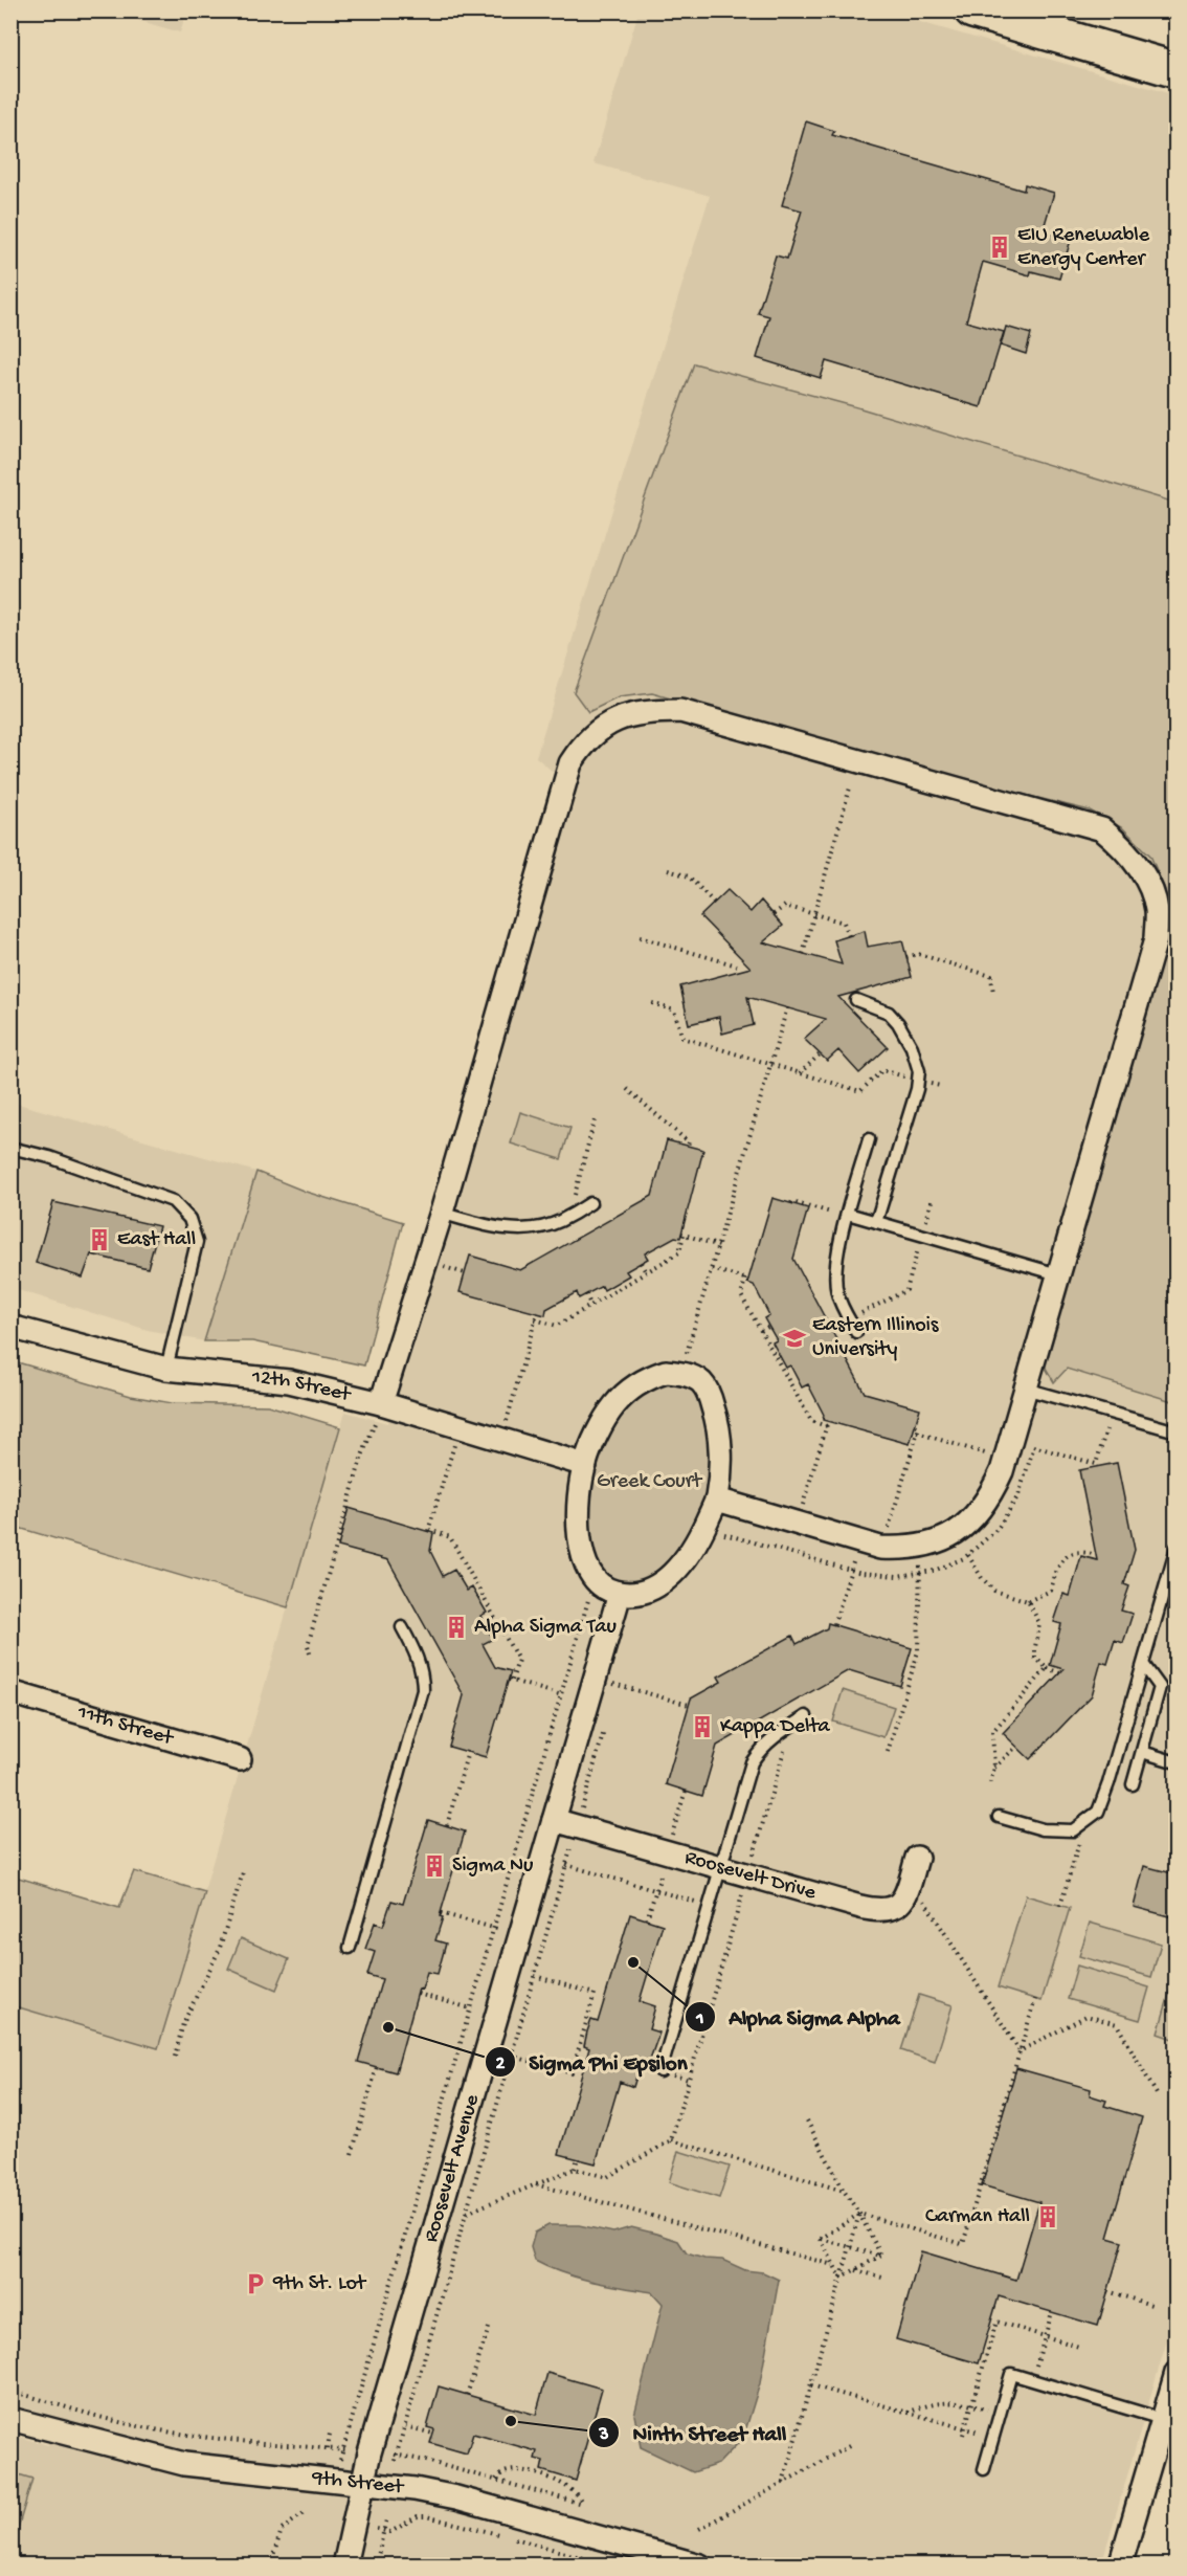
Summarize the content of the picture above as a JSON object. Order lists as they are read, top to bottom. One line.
{"streets":{"street":["12th Street","11th Street","Roosevelt Drive","Roosevelt Avenue","9th Street"]},"crossings":[["12th Street","Roosevelt Avenue"],["Roosevelt Drive","Roosevelt Avenue"],["Roosevelt Avenue","9th Street"]],"parks":["Greek Court"],"places":{"building":["EIU Renewable Energy Center","East Hall","Alpha Sigma Tau","Kappa Delta","Sigma Nu","Carman Hall"],"school or university":["Eastern Illinois University"],"other":["Alpha Sigma Alpha","Sigma Phi Epsilon","Ninth Street Hall"],"parking":["9th St. Lot"]}}
